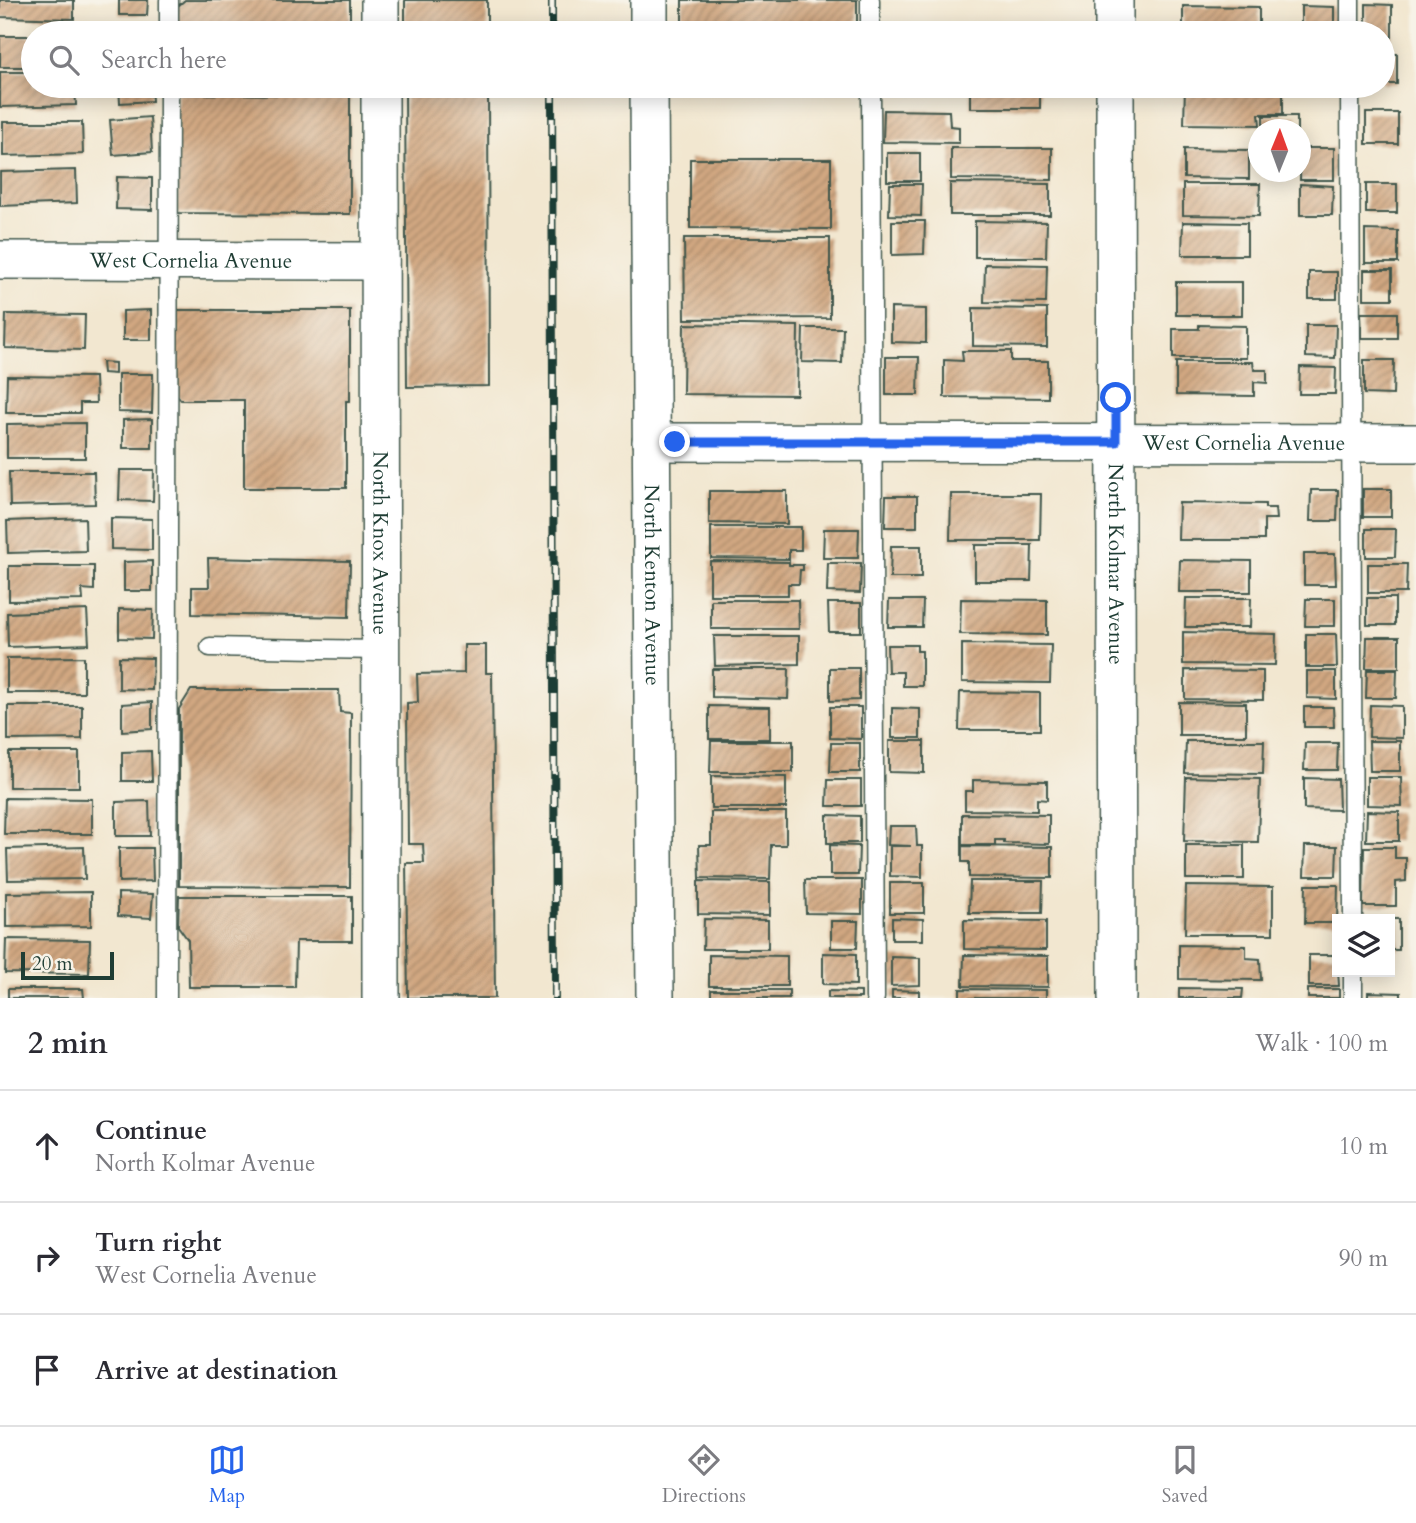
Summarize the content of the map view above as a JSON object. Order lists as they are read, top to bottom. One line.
{"streets":{"street":["West Cornelia Avenue","North Knox Avenue","North Kolmar Avenue","North Kenton Avenue"]},"crossings":[["West Cornelia Avenue","North Knox Avenue"],["West Cornelia Avenue","North Kolmar Avenue"],["West Cornelia Avenue","North Kenton Avenue"]],"scale_bar":"20 m","north":"top","page":{"search":"Search here","scale":"20 m","heading":["2 min","Walk · 100 m"],"list":[["Continue","North Kolmar Avenue","10 m"],["Turn right","West Cornelia Avenue","90 m"],"Arrive at destination"],"nav":["Map","Directions","Saved"]}}
